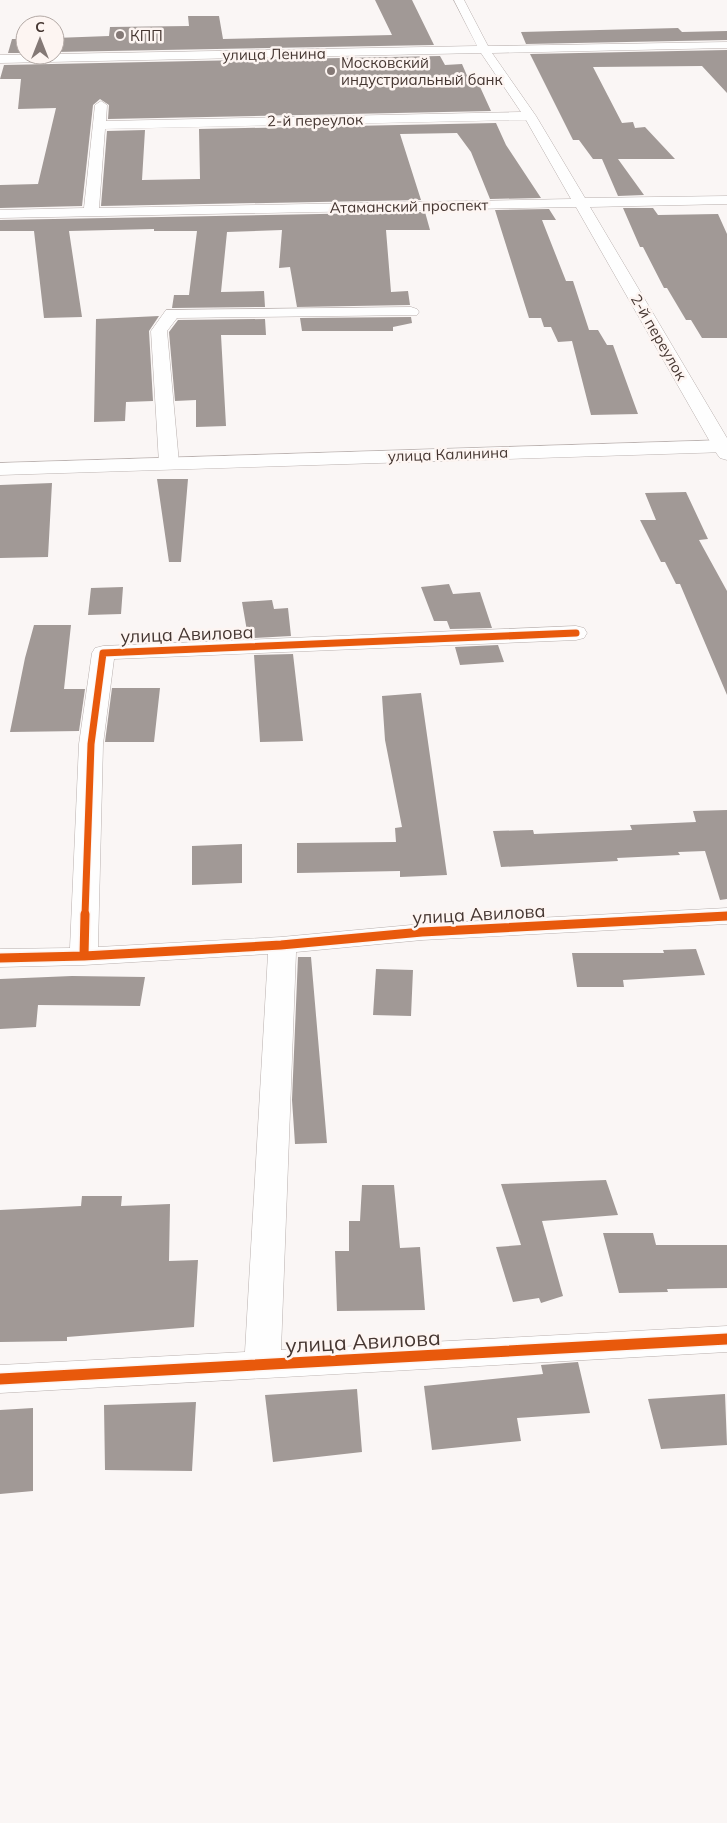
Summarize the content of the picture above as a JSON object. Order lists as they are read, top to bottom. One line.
{"streets":{"street":["улица Ленина","2-й переулок","Атаманский проспект","улица Калинина","улица Авилова"]},"crossings":[["улица Ленина","2-й переулок"],["2-й переулок","Атаманский проспект"],["2-й переулок","улица Калинина"]],"places":["КПП","Московский индустриальный банк"],"north":"top"}
